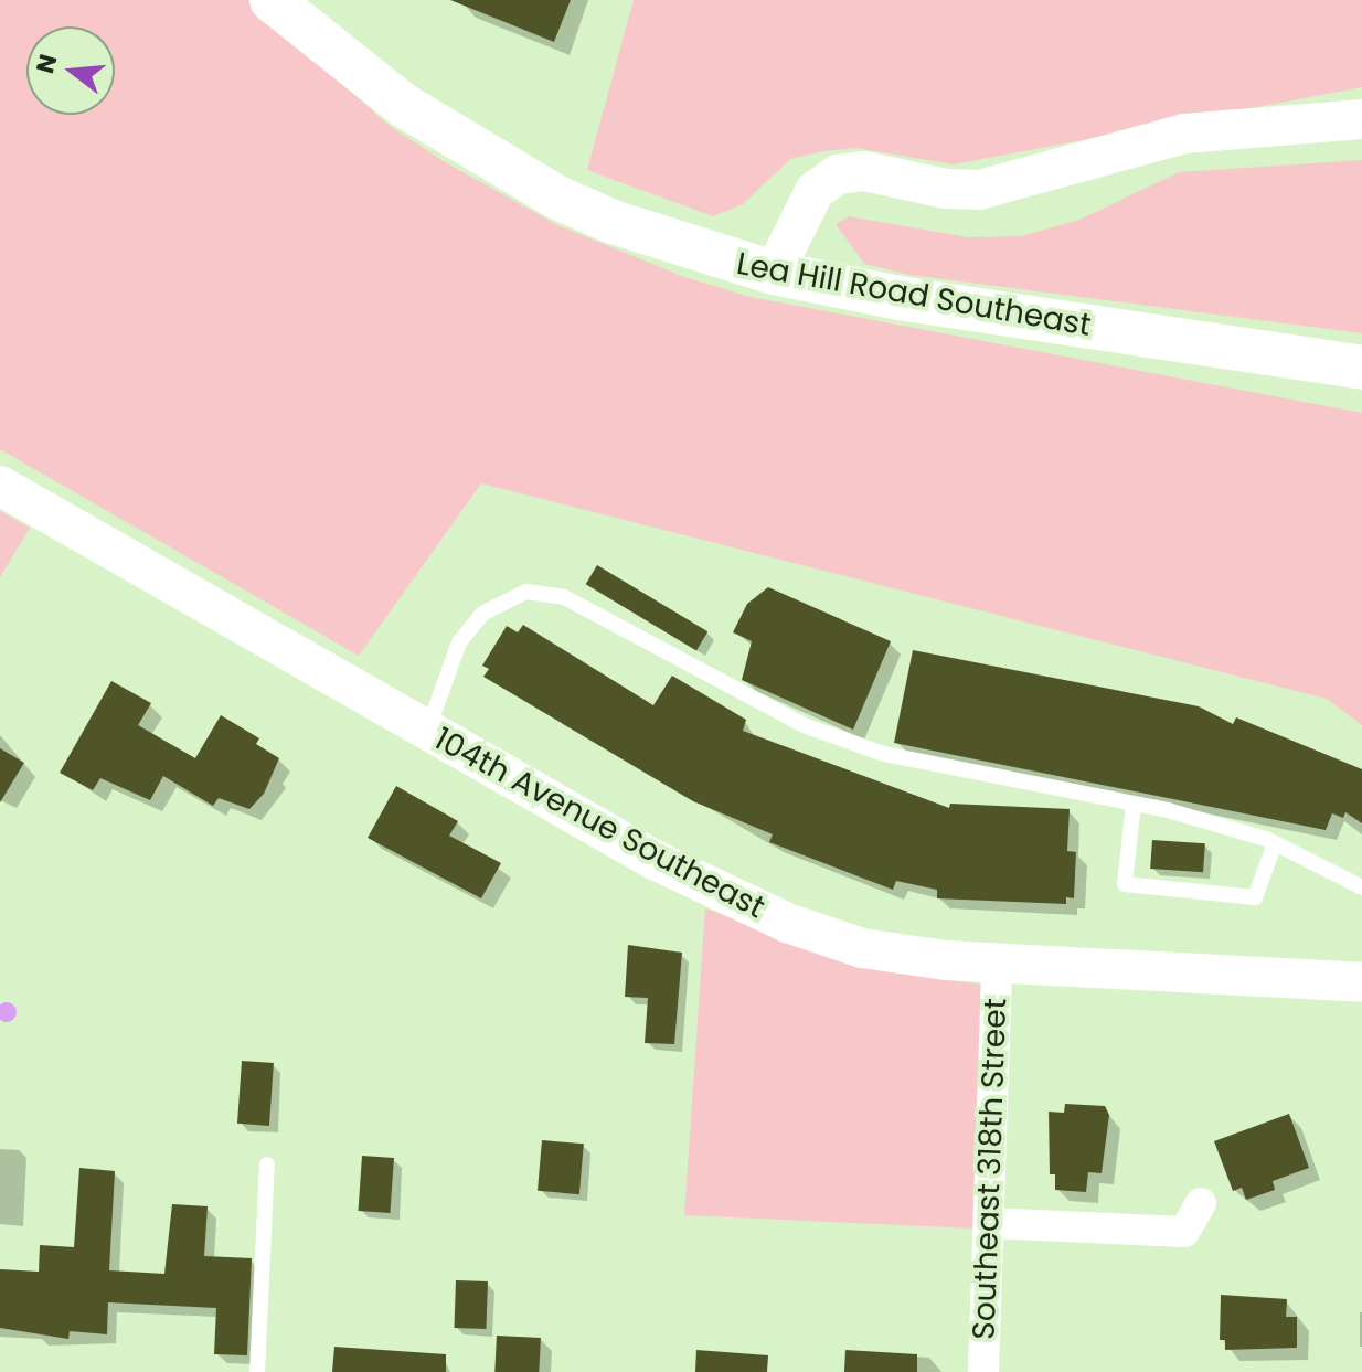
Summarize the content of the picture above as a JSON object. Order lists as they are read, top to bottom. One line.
{"streets":{"main road":["Lea Hill Road Southeast"],"street":["104th Avenue Southeast","Southeast 318th Street"]},"crossings":[["104th Avenue Southeast","Southeast 318th Street"]],"north":"left"}
